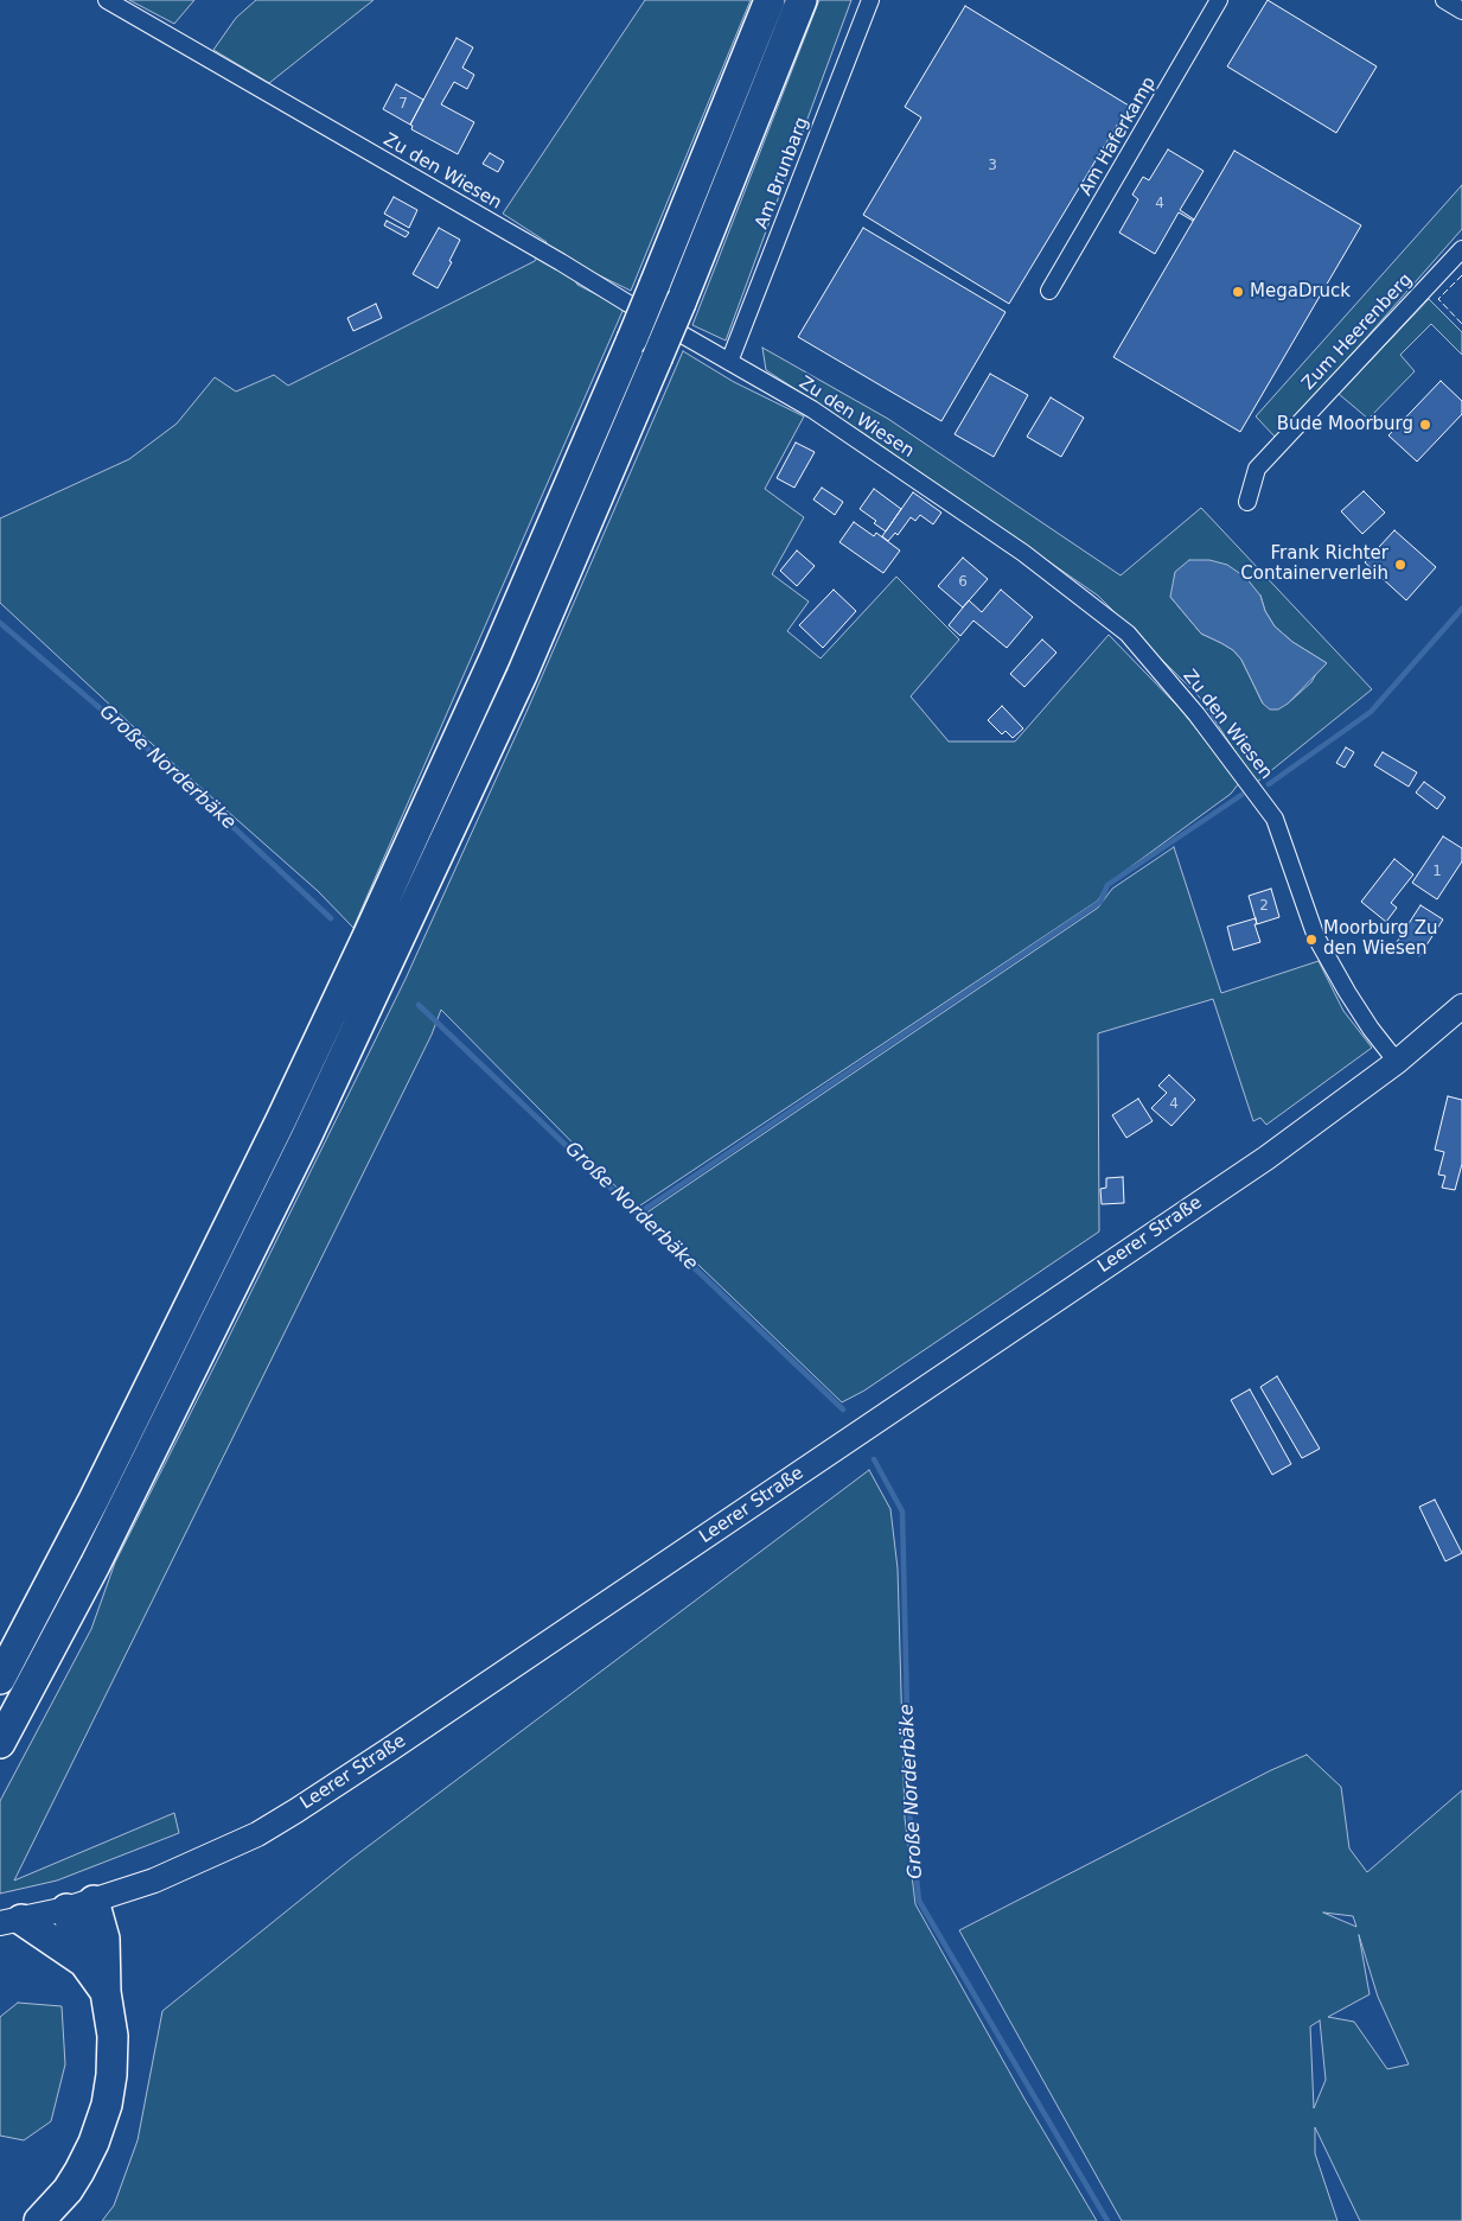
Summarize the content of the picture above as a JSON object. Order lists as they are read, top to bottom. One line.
{"streets":{"main road":["Leerer Straße"],"street":["Am Haferkamp","Zu den Wiesen","Am Brunbarg","Zum Heerenberg"]},"crossings":[["Zu den Wiesen","Am Brunbarg"],["Zu den Wiesen","Leerer Straße"]],"water":["Große Norderbäke"],"places":["MegaDruck","Bude Moorburg","Frank Richter Containerverleih","Moorburg Zu den Wiesen"],"house_numbers":["7","3","4","6","1","2","4"]}
